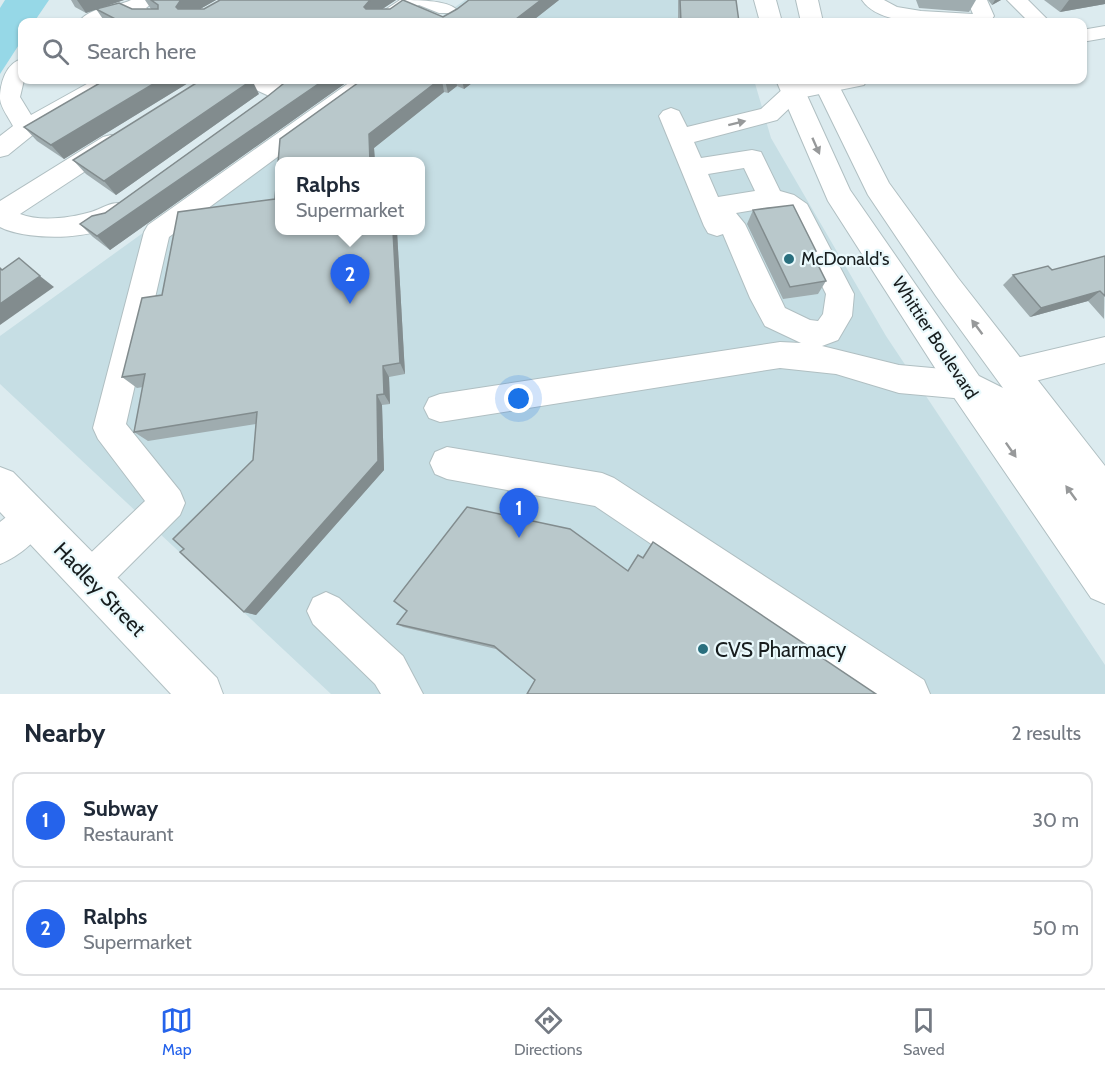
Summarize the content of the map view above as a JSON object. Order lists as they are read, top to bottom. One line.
{"streets":{"main road":["Whittier Boulevard","Hadley Street"]},"places":["McDonald's","CVS Pharmacy"],"page":{"search":"Search here","popup":["Ralphs","Supermarket"],"pins":["2","1"],"heading":["Nearby","2 results"],"list":[{"mark":"1","name":"Subway","note":"Restaurant","value":"30 m"},{"mark":"2","name":"Ralphs","note":"Supermarket","value":"50 m"}],"nav":["Map","Directions","Saved"]}}
